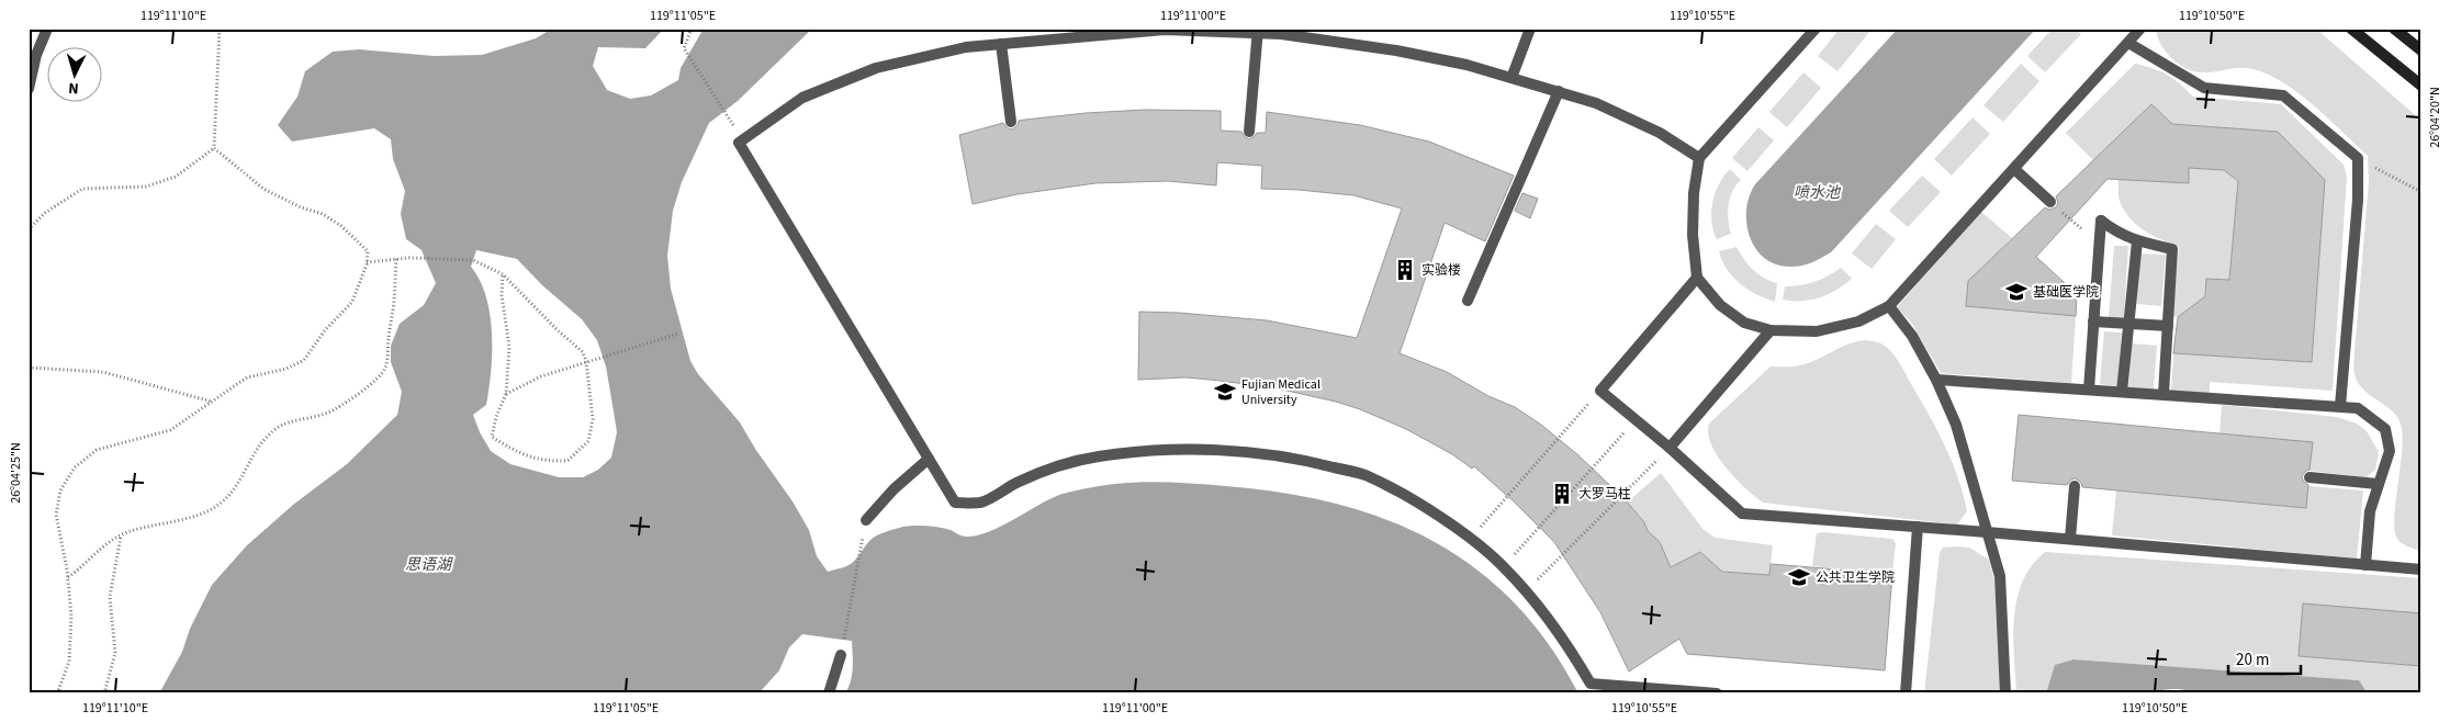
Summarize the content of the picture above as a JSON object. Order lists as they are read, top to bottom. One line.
{"water":["喷水池","思语湖"],"places":{"building":["实验楼","大罗马柱"],"school or university":["基础医学院","Fujian Medical University","公共卫生学院"]},"scale_bar":"20 m","north":"bottom","coordinates":["119°11'10\"E","119°11'05\"E","119°11'00\"E","119°10'55\"E","119°10'50\"E","26°04'20\"N","26°04'25\"N"]}
